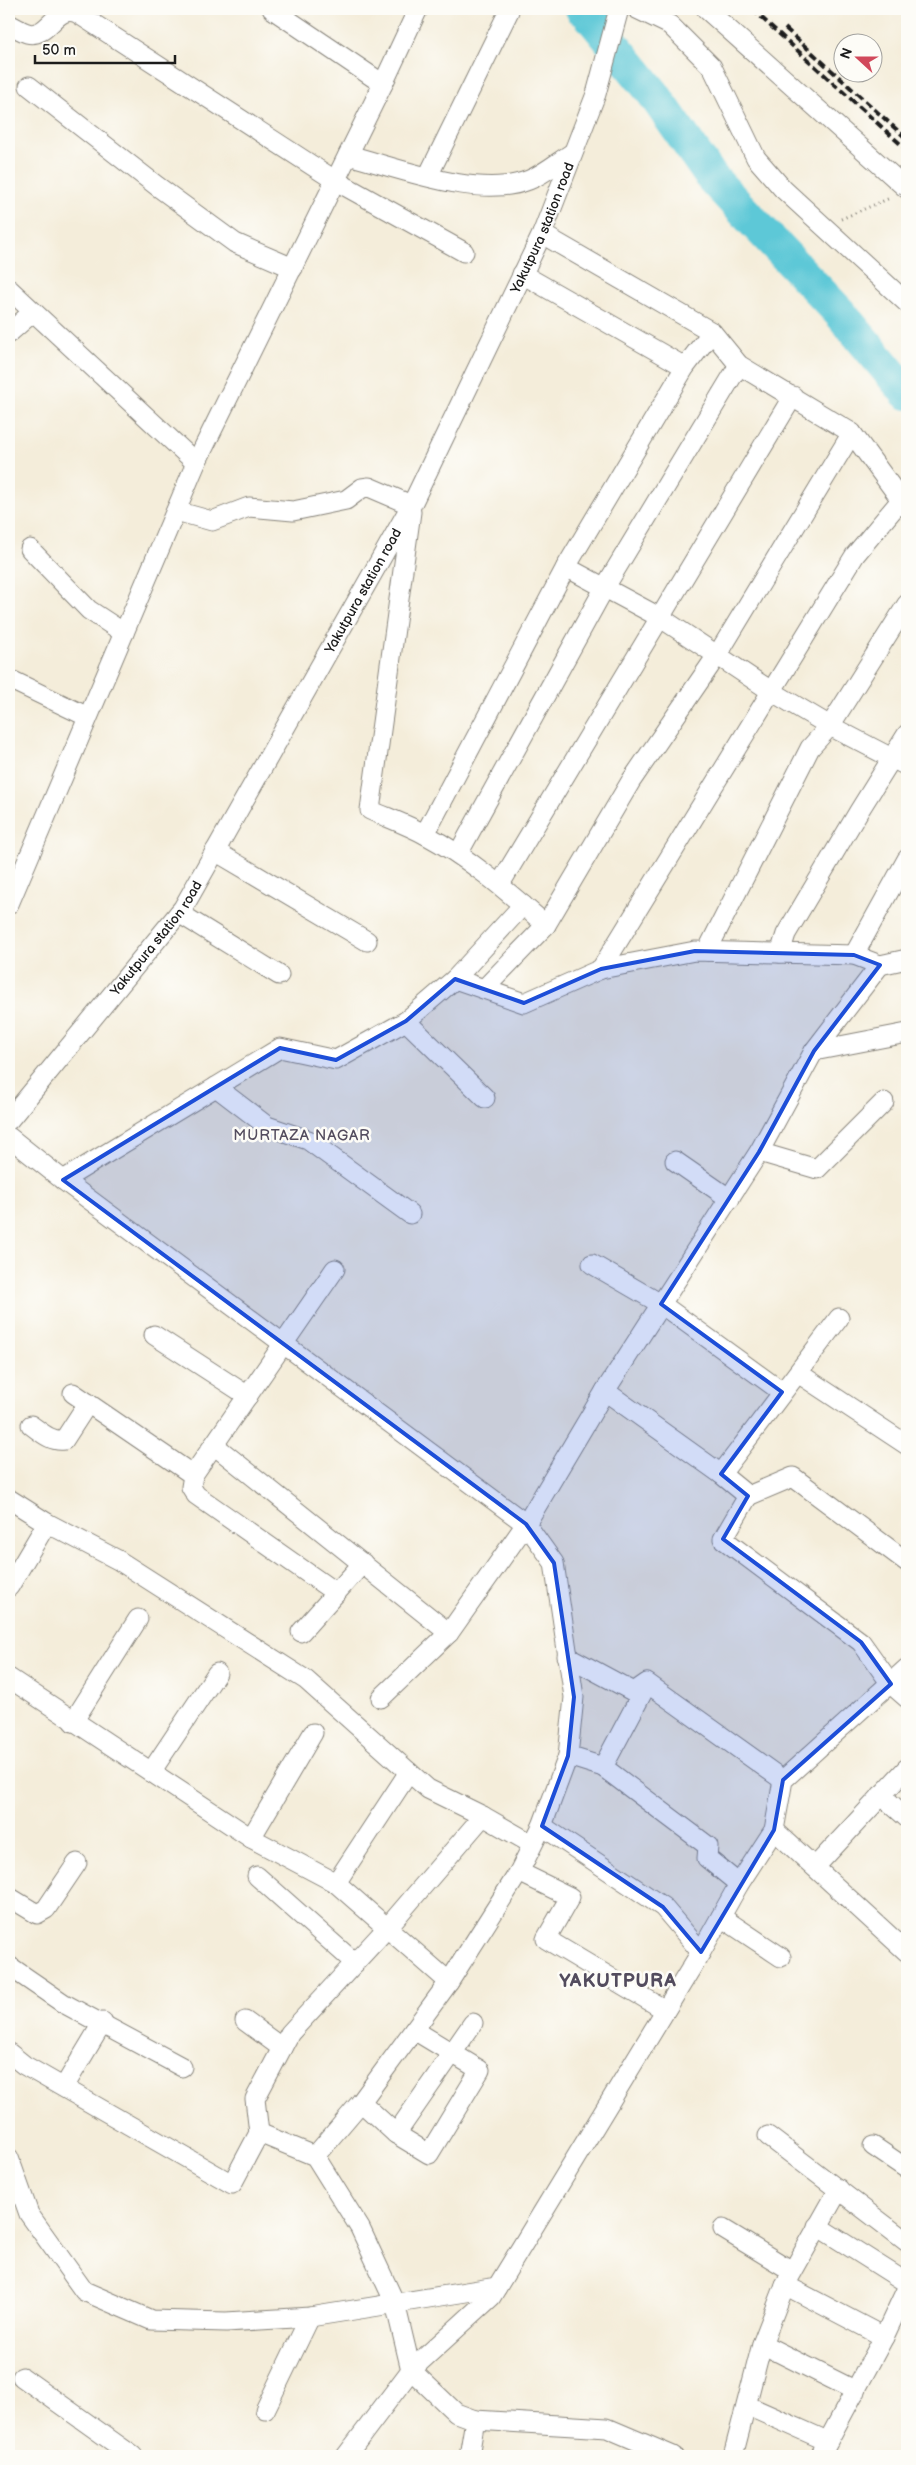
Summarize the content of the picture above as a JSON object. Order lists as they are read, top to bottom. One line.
{"streets":{"street":["Yakutpura station road"]},"districts":["MURTAZA NAGAR","YAKUTPURA"],"scale_bar":"50 m","north":"left"}
